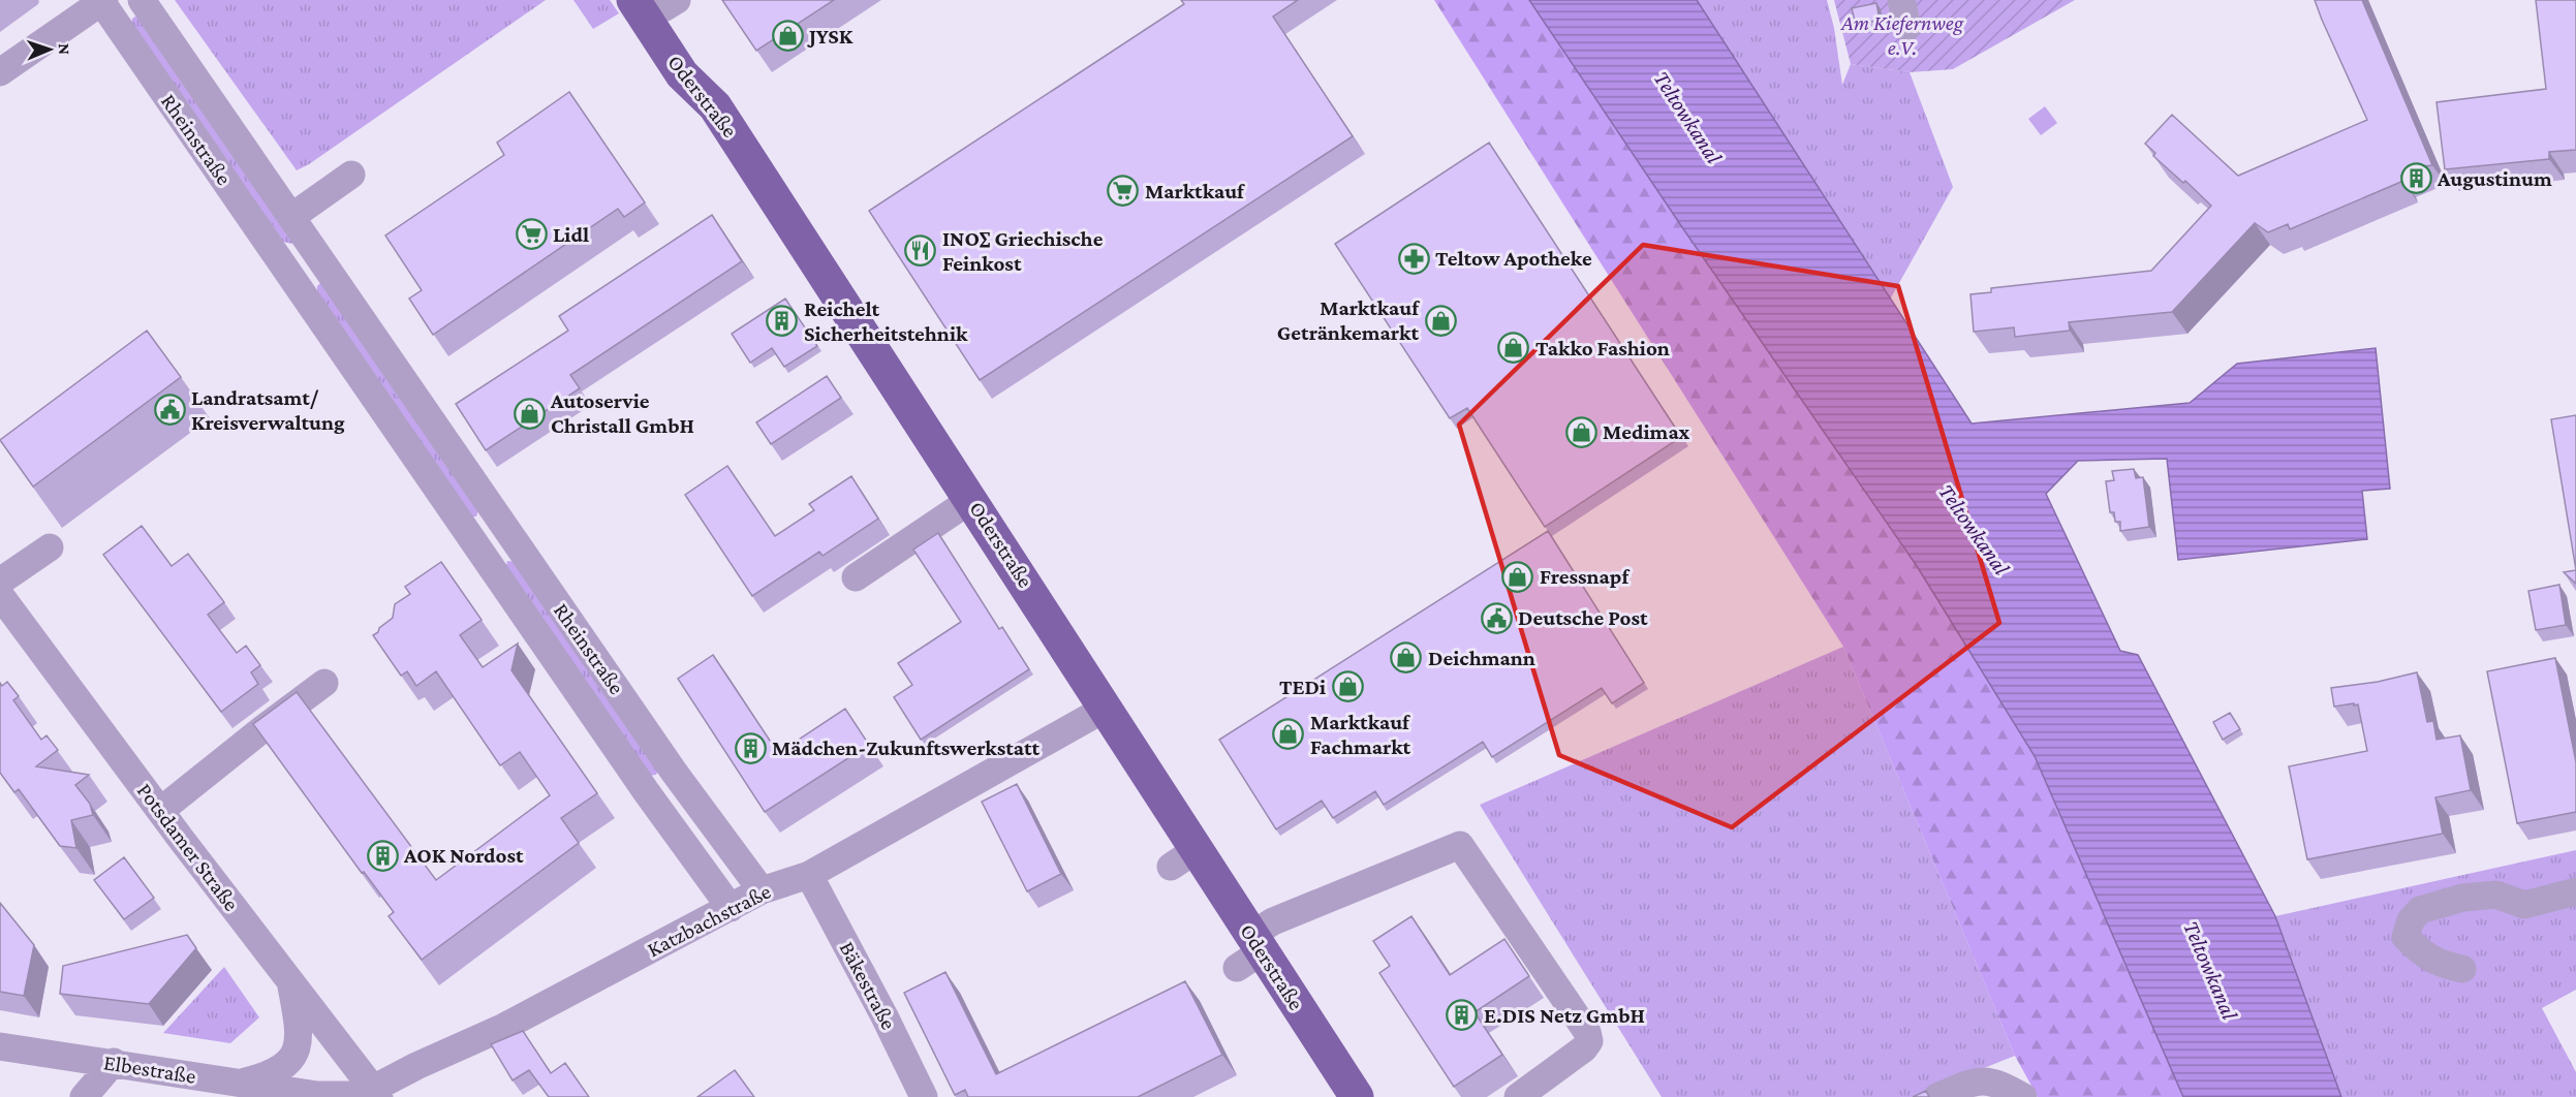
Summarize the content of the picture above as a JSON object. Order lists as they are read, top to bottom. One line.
{"streets":{"main road":["Oderstraße"],"street":["Rheinstraße","Potsdamer Straße","Katzbachstraße","Bäkestraße","Elbestraße"]},"crossings":[["Oderstraße","Katzbachstraße"],["Rheinstraße","Katzbachstraße"],["Potsdamer Straße","Katzbachstraße"],["Potsdamer Straße","Elbestraße"],["Katzbachstraße","Bäkestraße"],["Katzbachstraße","Elbestraße"]],"water":["Teltowkanal"],"parks":["Am Kiefernweg e.V."],"places":{"shop":["JYSK","Marktkauf Getränkemarkt","Takko Fashion","Autoservie Christall GmbH","Medimax","Fressnapf","Deichmann","TEDi","Marktkauf Fachmarkt"],"building":["Augustinum","Reichelt Sicherheitstehnik","Mädchen-Zukunftswerkstatt","AOK Nordost","E.DIS Netz GmbH"],"supermarket":["Marktkauf","Lidl"],"restaurant":["INOΣ Griechische Feinkost"],"pharmacy":["Teltow Apotheke"],"public building":["Landratsamt/ Kreisverwaltung","Deutsche Post"]},"north":"right"}
